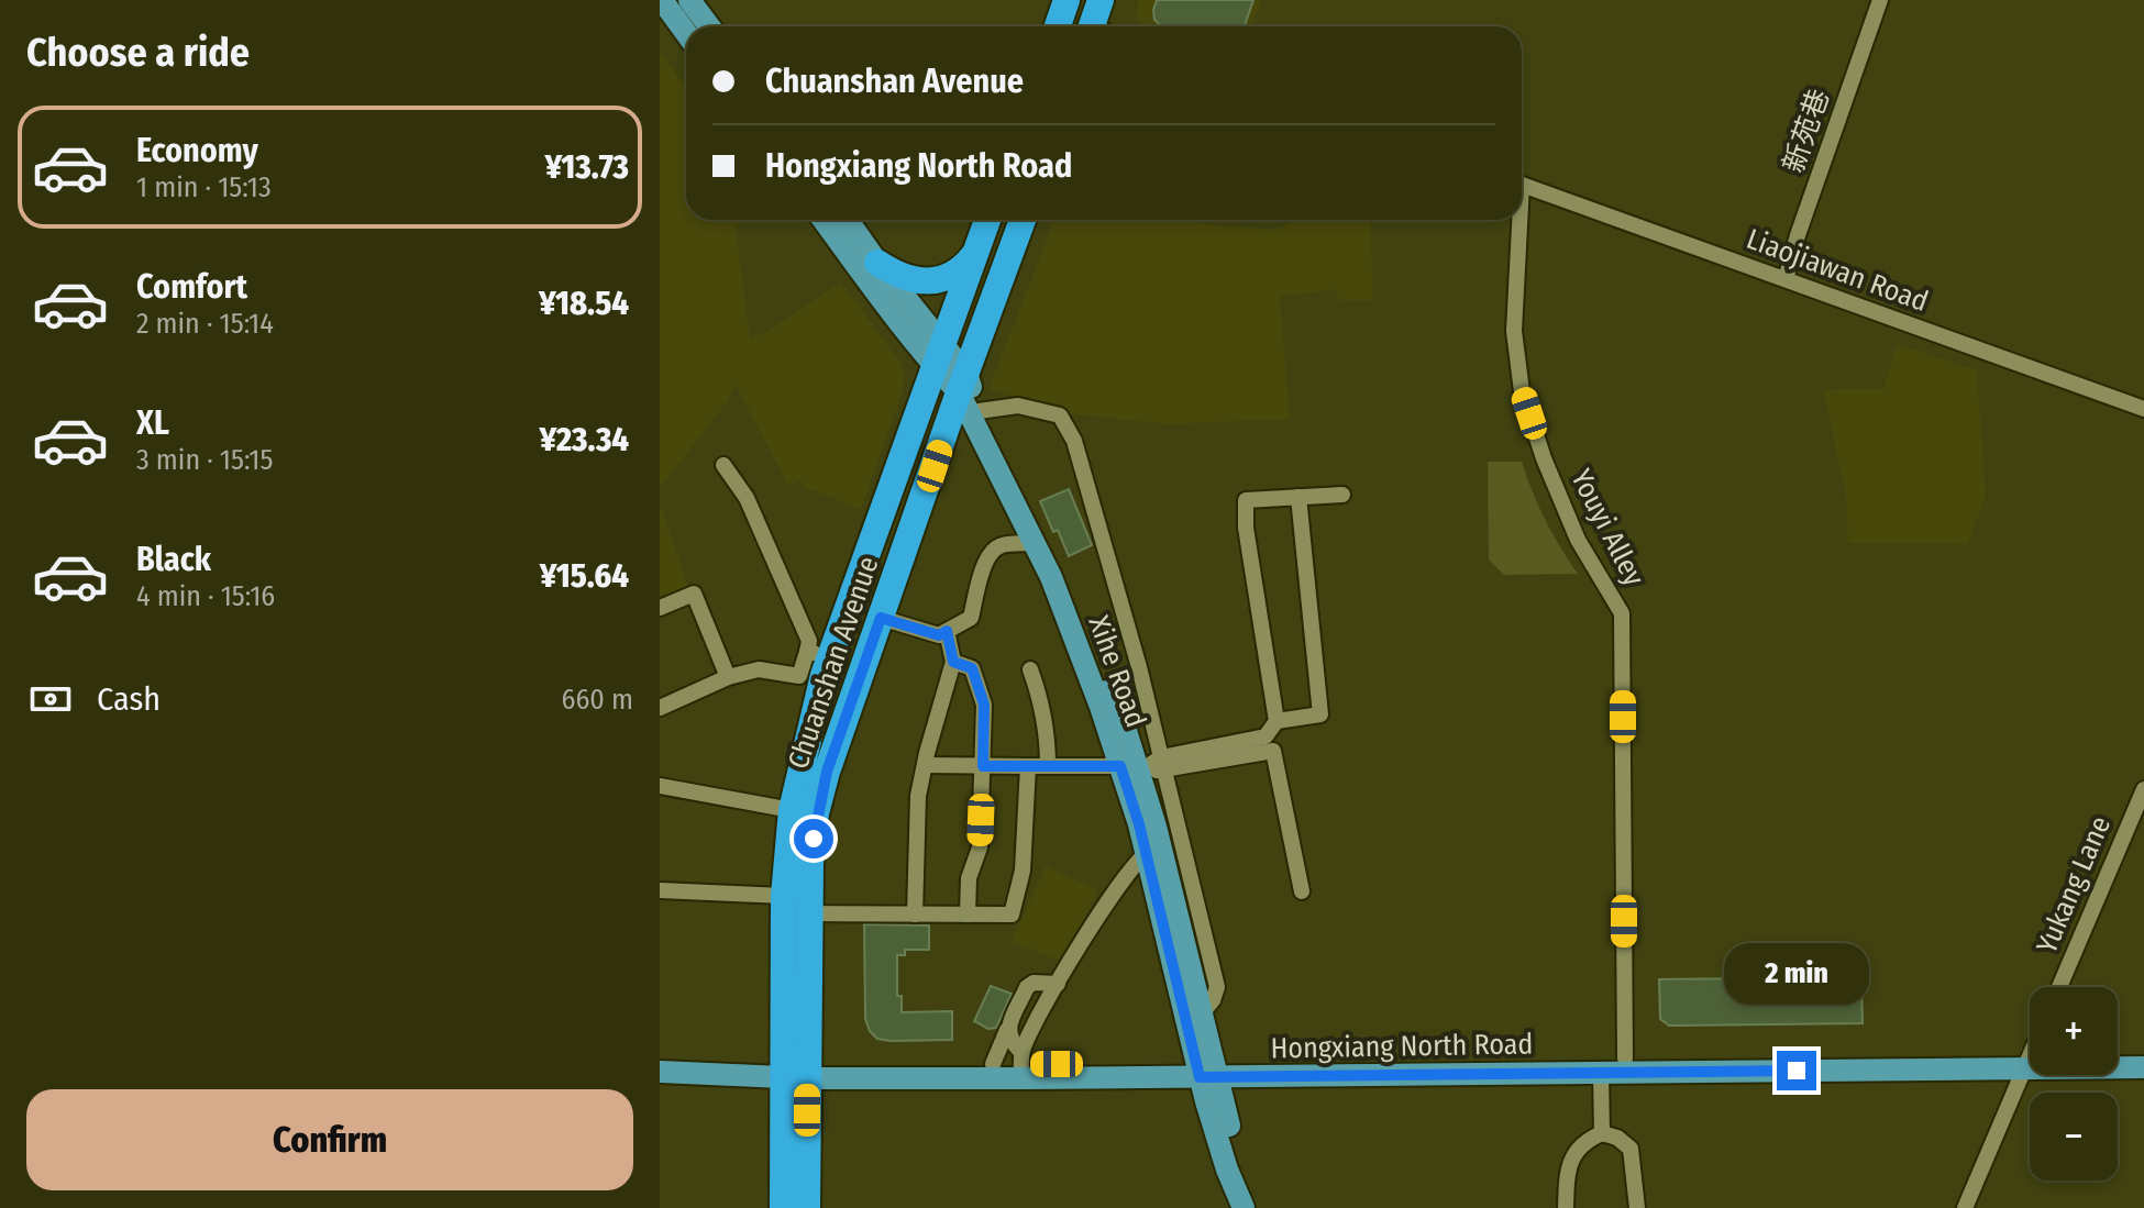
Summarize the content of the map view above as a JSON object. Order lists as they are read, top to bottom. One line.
{"streets":{"highway":["Chuanshan Avenue"],"main road":["Xihe Road","Hongxiang North Road"],"street":["新苑巷","Liaojiawan Road","Youyi Alley","Yukang Lane"]},"crossings":[["新苑巷","Liaojiawan Road"],["Youyi Alley","Hongxiang North Road"],["Chuanshan Avenue","Xihe Road"],["Chuanshan Avenue","Hongxiang North Road"],["Xihe Road","Hongxiang North Road"]],"page":{"heading":"Choose a ride","banner":["Chuanshan Avenue","Hongxiang North Road"],"list":[{"name":"Economy","note":"1 min · 15:13","value":"¥13.73"},{"name":"Comfort","note":"2 min · 15:14","value":"¥18.54"},{"name":"XL","note":"3 min · 15:15","value":"¥23.34"},{"name":"Black","note":"4 min · 15:16","value":"¥15.64"}],"pay":["Cash","660 m"],"bubble":"2 min","map_buttons":["+","−"],"buttons":"Confirm"}}
